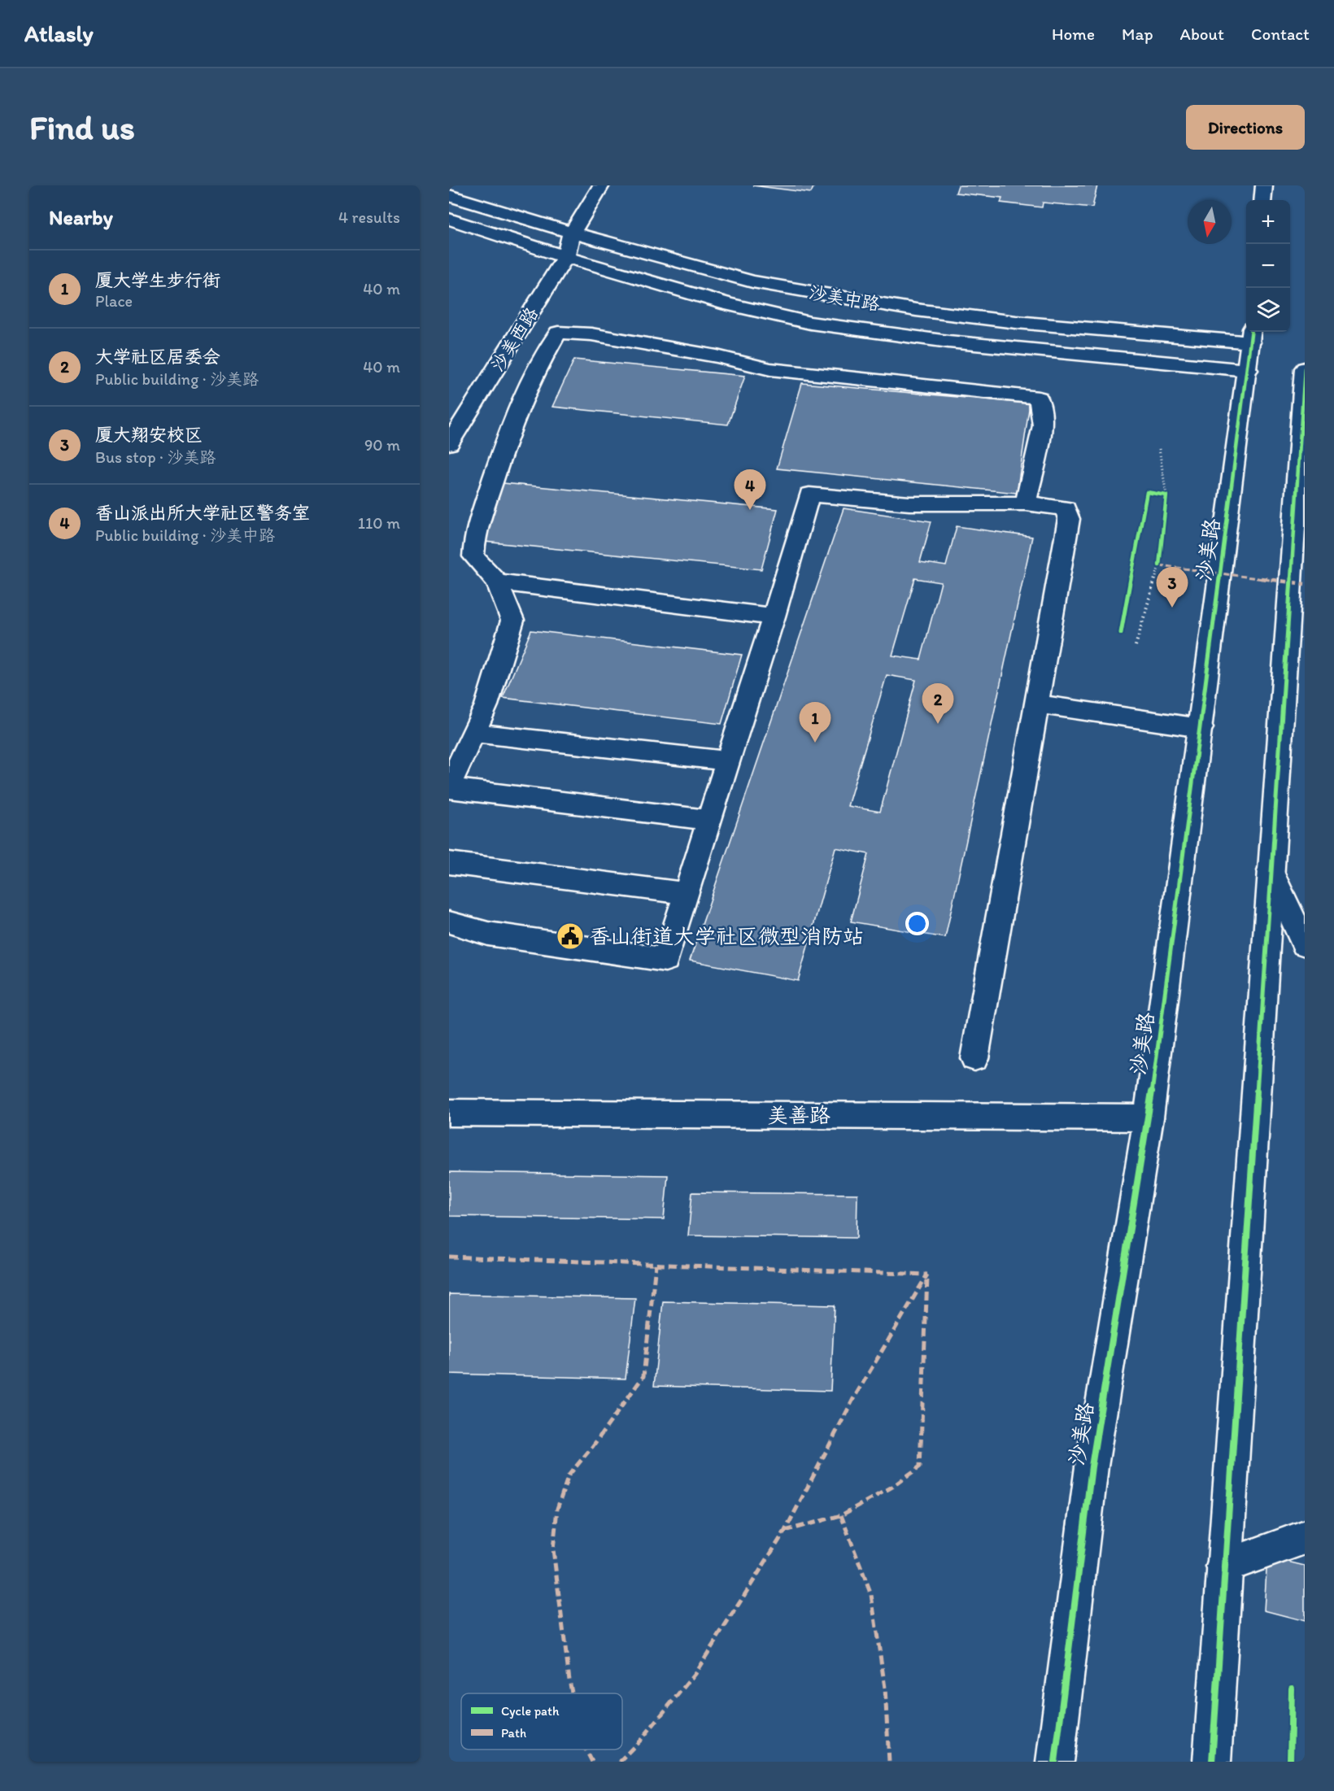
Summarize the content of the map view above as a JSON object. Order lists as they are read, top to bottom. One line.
{"streets":{"street":["沙美中路","沙美西路","沙美路","美善路"]},"crossings":[["沙美中路","沙美西路"],["沙美中路","沙美路"],["沙美路","美善路"]],"places":{"public building":["香山街道大学社区微型消防站"]},"legend":["Cycle path","Path"],"north":"bottom","page":{"header":"Atlasly","nav":["Home","Map","About","Contact"],"buttons":"Directions","title":"Find us","heading":["Nearby","4 results"],"map_buttons":["+","−"],"list":[{"mark":"1","name":"厦大学生步行街","note":"Place","value":"40 m"},{"mark":"2","name":"大学社区居委会","note":"Public building · 沙美路","value":"40 m"},{"mark":"3","name":"厦大翔安校区","note":"Bus stop · 沙美路","value":"90 m"},{"mark":"4","name":"香山派出所大学社区警务室","note":"Public building · 沙美中路","value":"110 m"}],"pins":["4","3","2","1"]}}
